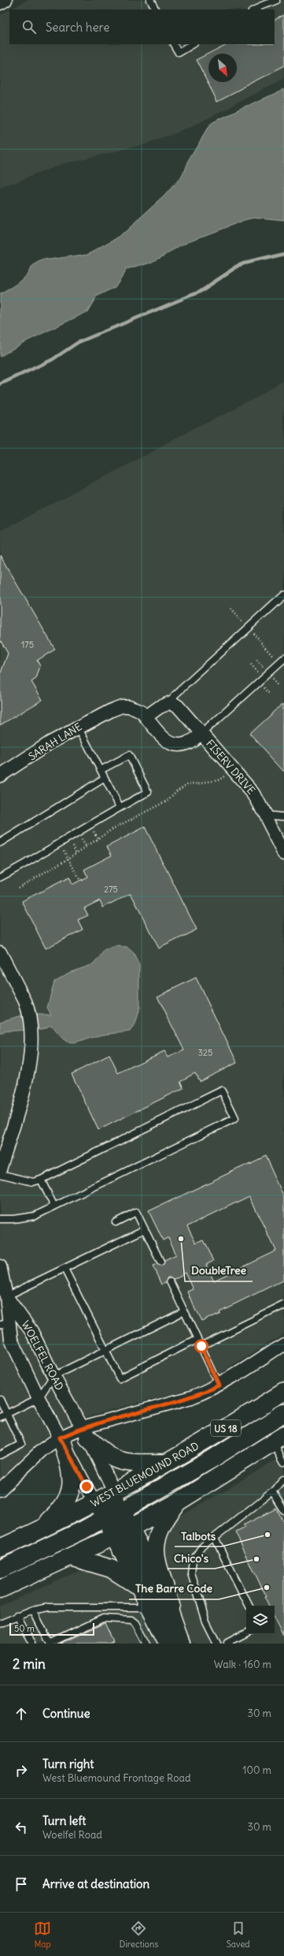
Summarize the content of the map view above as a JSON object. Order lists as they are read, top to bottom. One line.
{"streets":{"main road":["US 18","WEST BLUEMOUND ROAD"],"street":["SARAH LANE","FISERV DRIVE","WOELFEL ROAD"]},"crossings":[["SARAH LANE","FISERV DRIVE"],["WOELFEL ROAD","WEST BLUEMOUND ROAD"]],"places":["DoubleTree","Talbots","Chico's","The Barre Code"],"house_numbers":["175","275","325"],"scale_bar":"50 m","north":"bottom right","page":{"search":"Search here","scale":"50 m","heading":["2 min","Walk · 160 m"],"list":[["Continue","30 m"],["Turn right","West Bluemound Frontage Road","100 m"],["Turn left","Woelfel Road","30 m"],"Arrive at destination"],"nav":["Map","Directions","Saved"]}}
